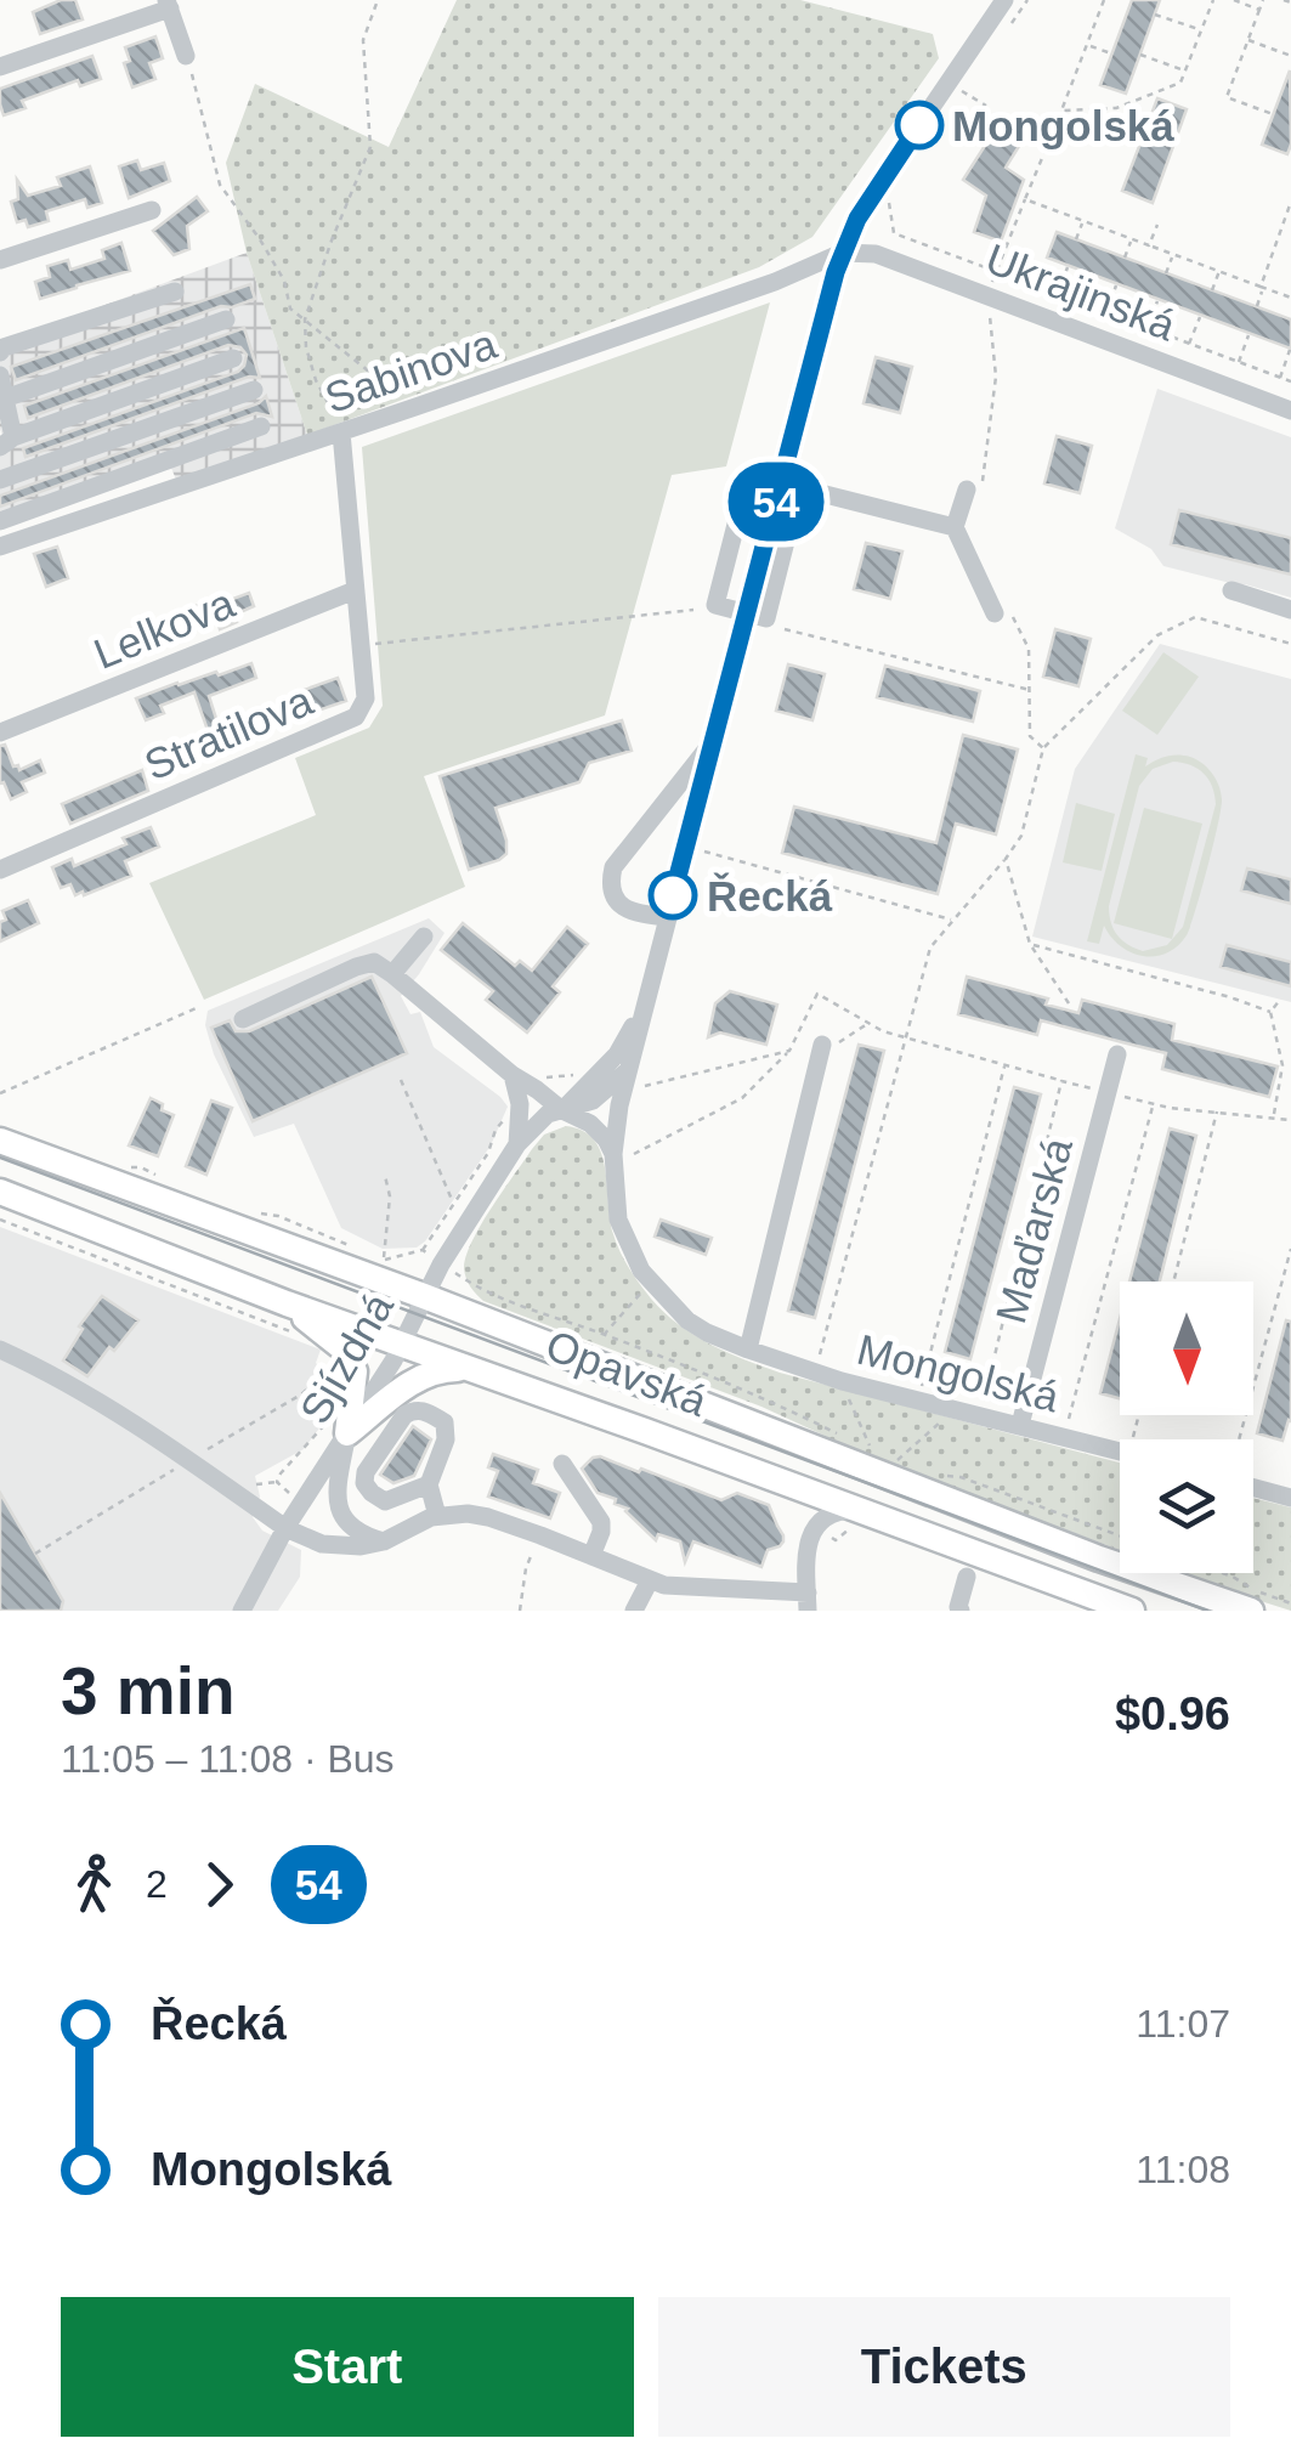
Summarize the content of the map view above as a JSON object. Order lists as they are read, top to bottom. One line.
{"streets":{"main road":["Opavská"],"street":["Ukrajinská","Sabinova","Lelkova","Stratilova","Maďarská","Sjízdná","Mongolská"]},"crossings":[["Ukrajinská","Sabinova"],["Ukrajinská","Mongolská"],["Sabinova","Stratilova"],["Sabinova","Mongolská"],["Lelkova","Stratilova"],["Maďarská","Mongolská"],["Sjízdná","Opavská"]],"places":["Mongolská","Řecká"],"lines":["bus line 54"],"north":"bottom","page":{"on_map":"54","heading":["3 min","11:05 – 11:08 · Bus","$0.96"],"legs":["2","54"],"list":[{"name":"Řecká","value":"11:07"},{"name":"Mongolská","value":"11:08"}],"buttons":["Start","Tickets"]}}
